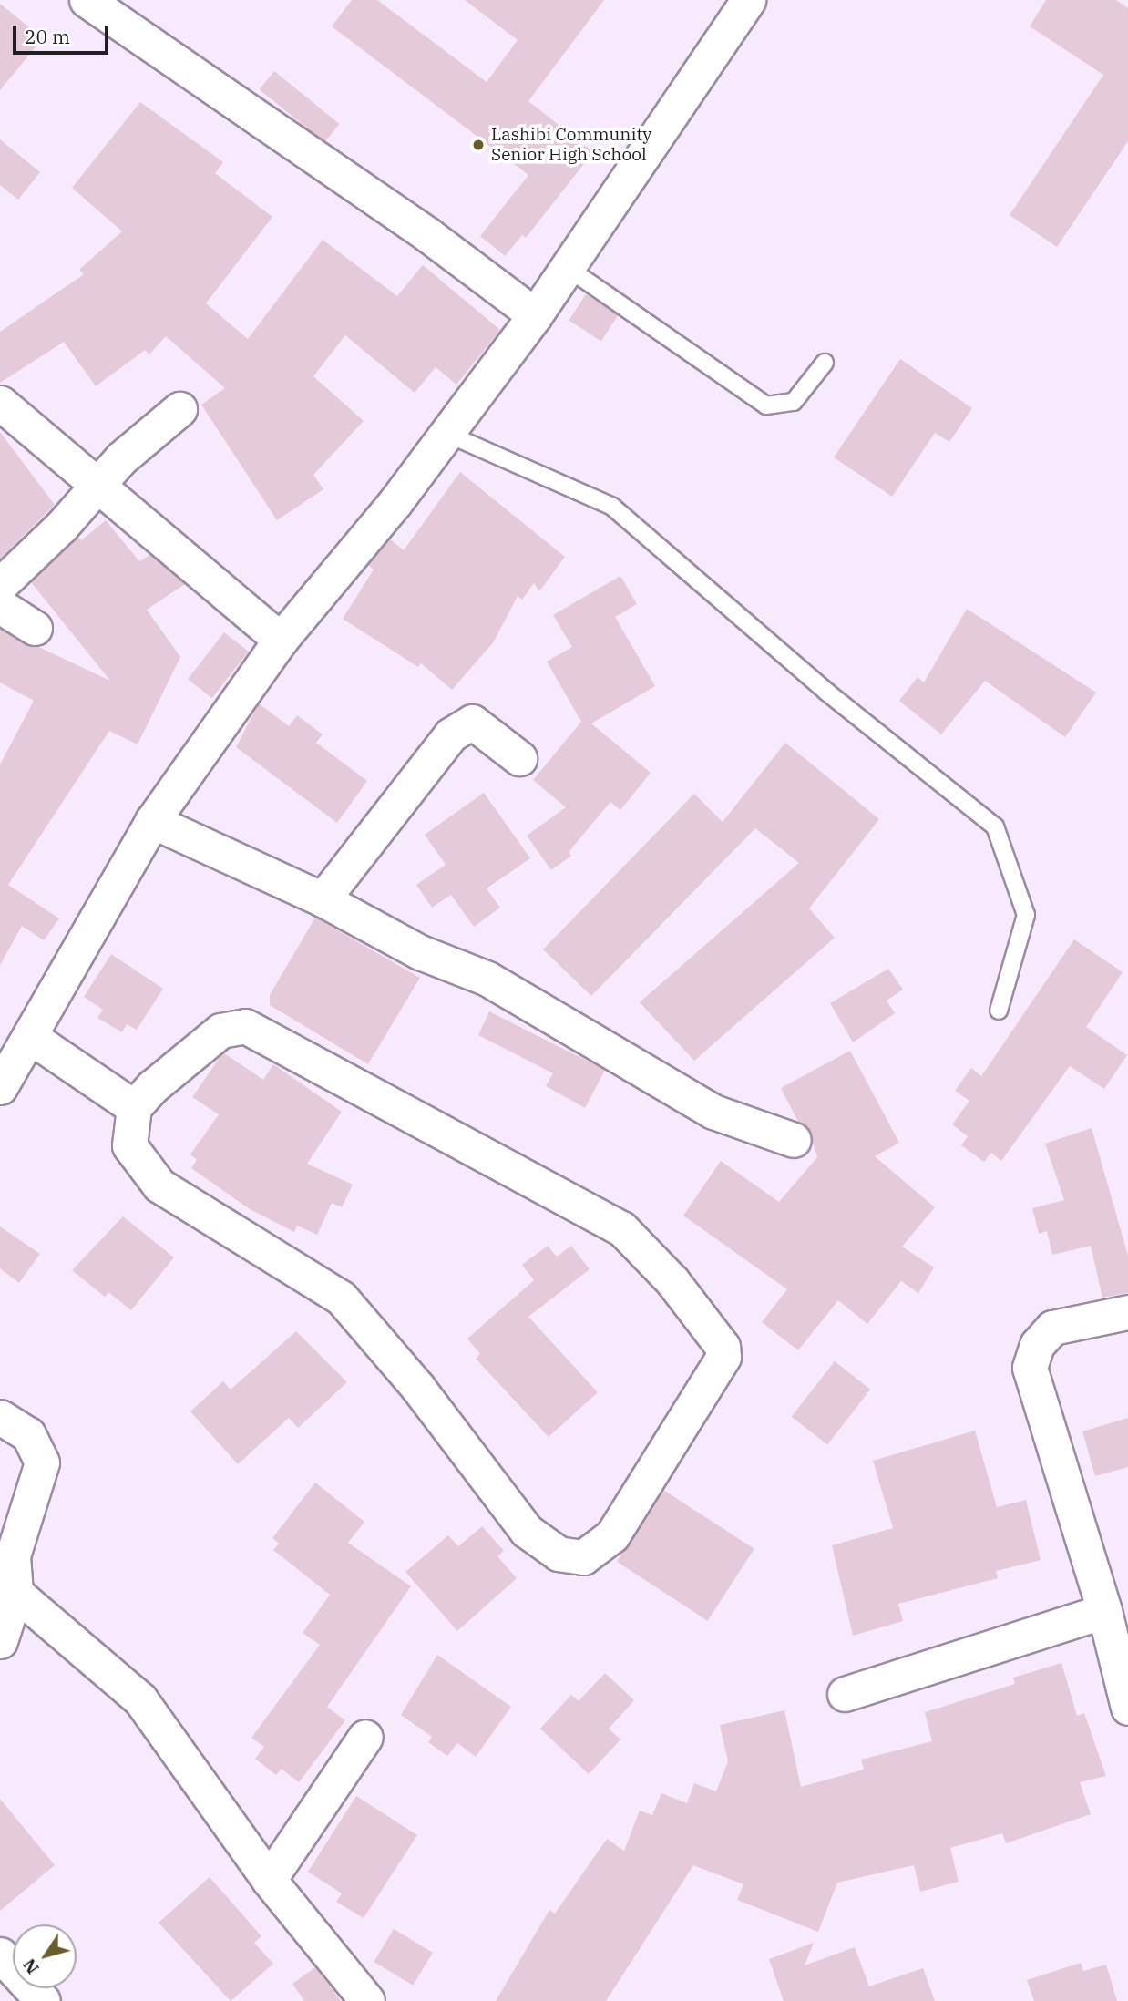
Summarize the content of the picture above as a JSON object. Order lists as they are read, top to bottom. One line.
{"places":["Lashibi Community Senior High School"],"scale_bar":"20 m","north":"bottom left"}
